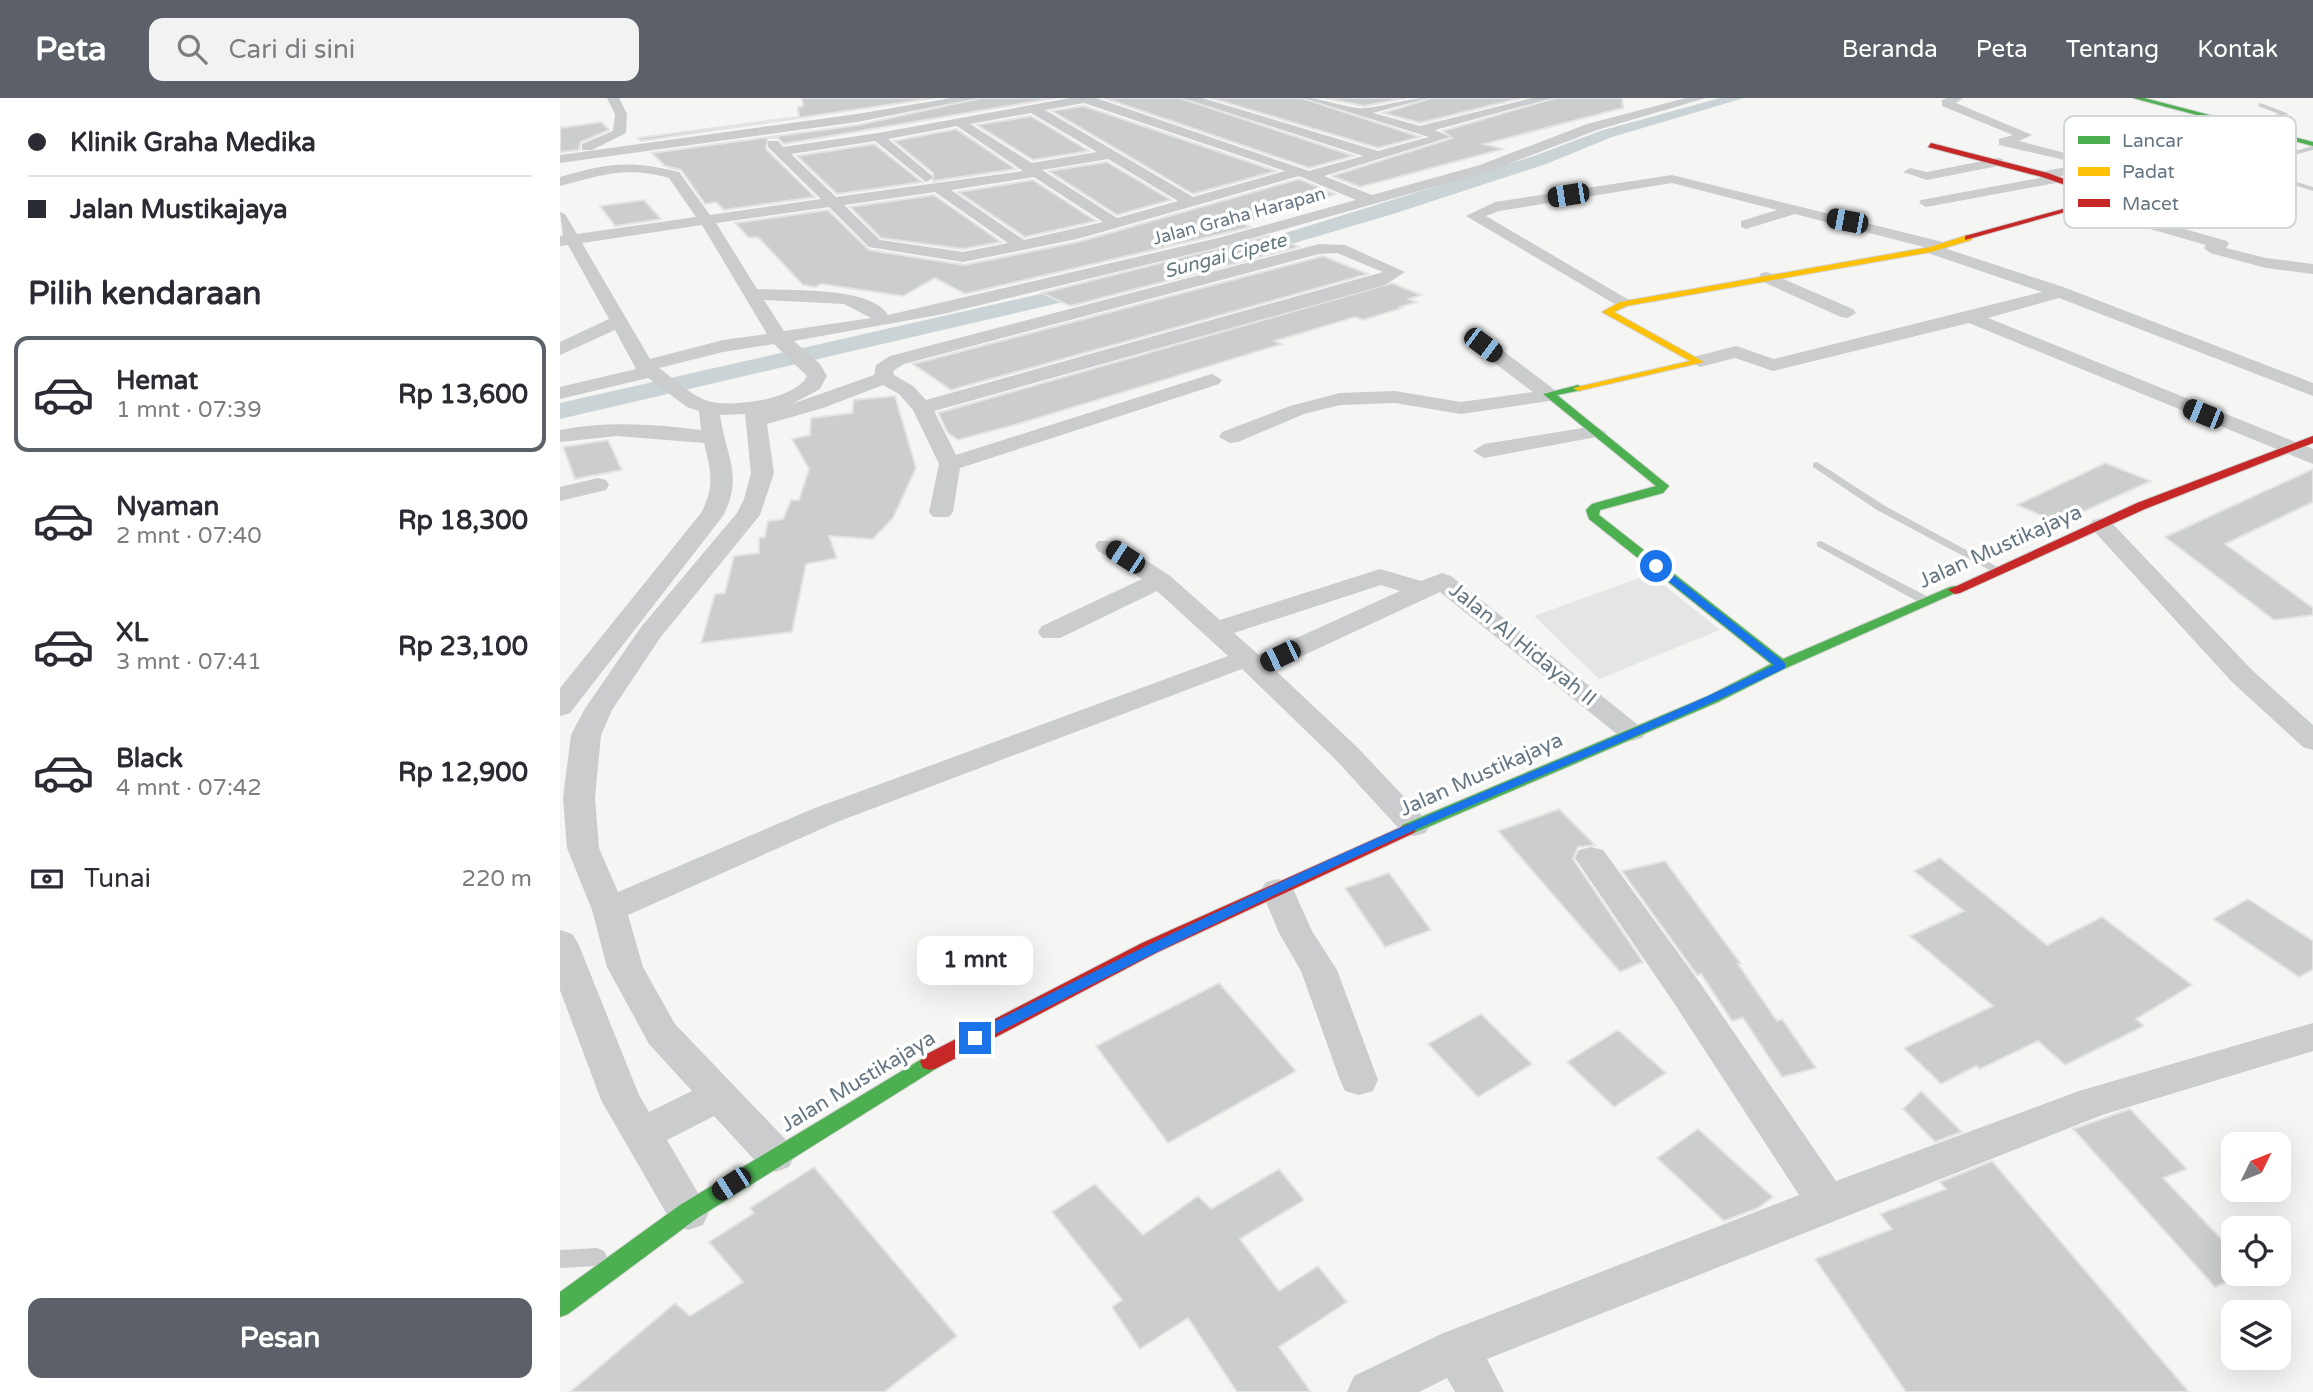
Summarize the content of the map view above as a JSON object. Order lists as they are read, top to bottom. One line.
{"streets":{"street":["Jalan Graha Harapan","Jalan Mustikajaya","Jalan Al Hidayah II"]},"crossings":[["Jalan Mustikajaya","Jalan Al Hidayah II"]],"water":["Sungai Cipete"],"legend":["Lancar","Padat","Macet"],"north":"top right","page":{"header":"Peta","search":"Cari di sini","nav":["Beranda","Peta","Tentang","Kontak"],"banner":["Klinik Graha Medika","Jalan Mustikajaya"],"heading":"Pilih kendaraan","list":[{"name":"Hemat","note":"1 mnt · 07:39","value":"Rp 13,600"},{"name":"Nyaman","note":"2 mnt · 07:40","value":"Rp 18,300"},{"name":"XL","note":"3 mnt · 07:41","value":"Rp 23,100"},{"name":"Black","note":"4 mnt · 07:42","value":"Rp 12,900"}],"pay":["Tunai","220 m"],"bubble":"1 mnt","buttons":"Pesan"}}
